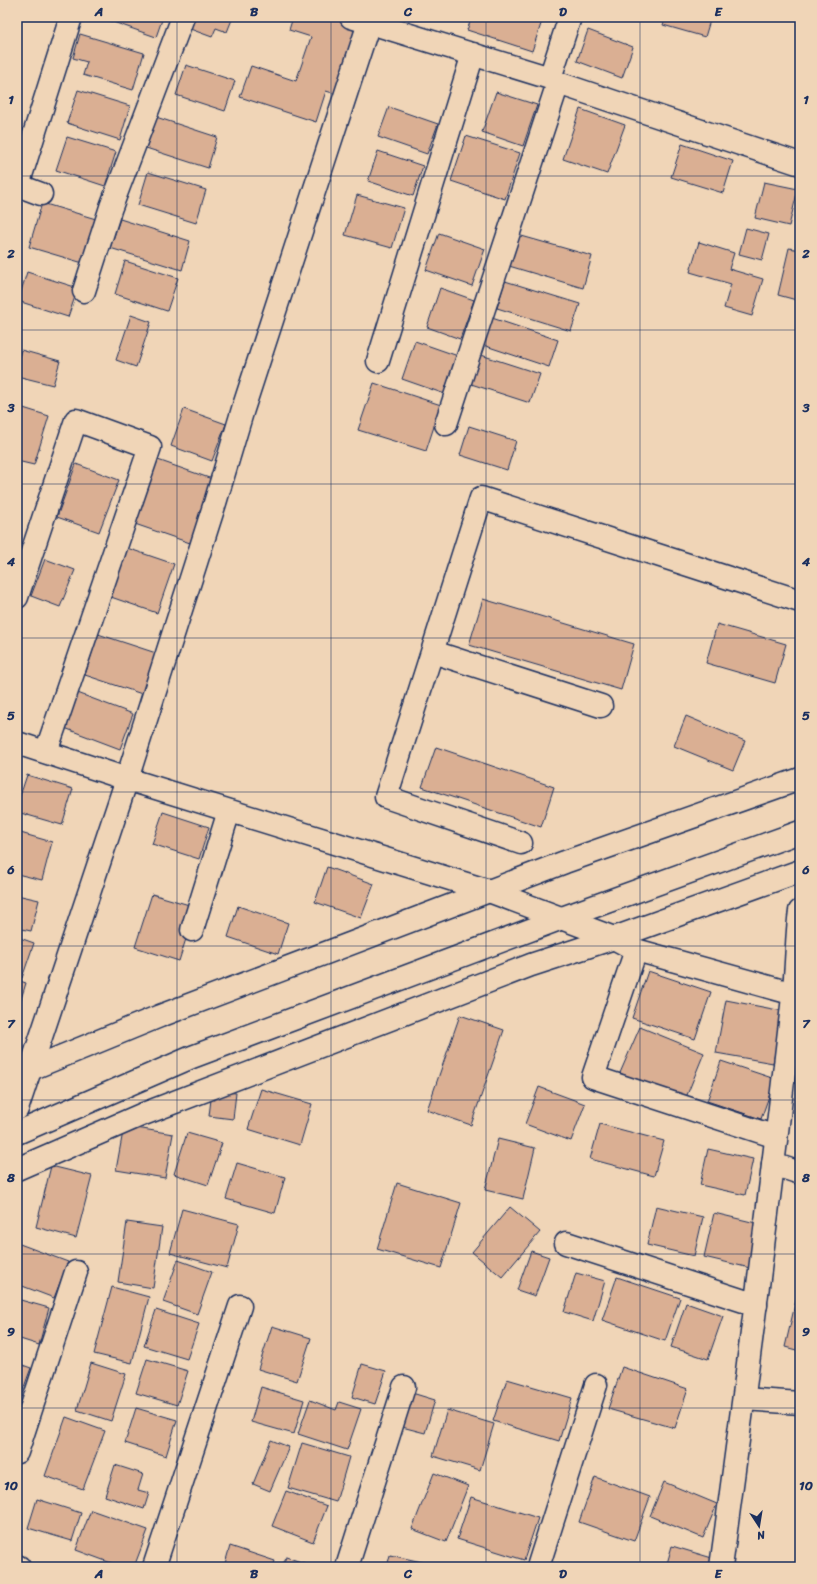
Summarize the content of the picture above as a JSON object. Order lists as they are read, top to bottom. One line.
{"north":"bottom","grid":{"columns":["A","B","C","D","E"],"rows":["1","2","3","4","5","6","7","8","9","10"]}}
